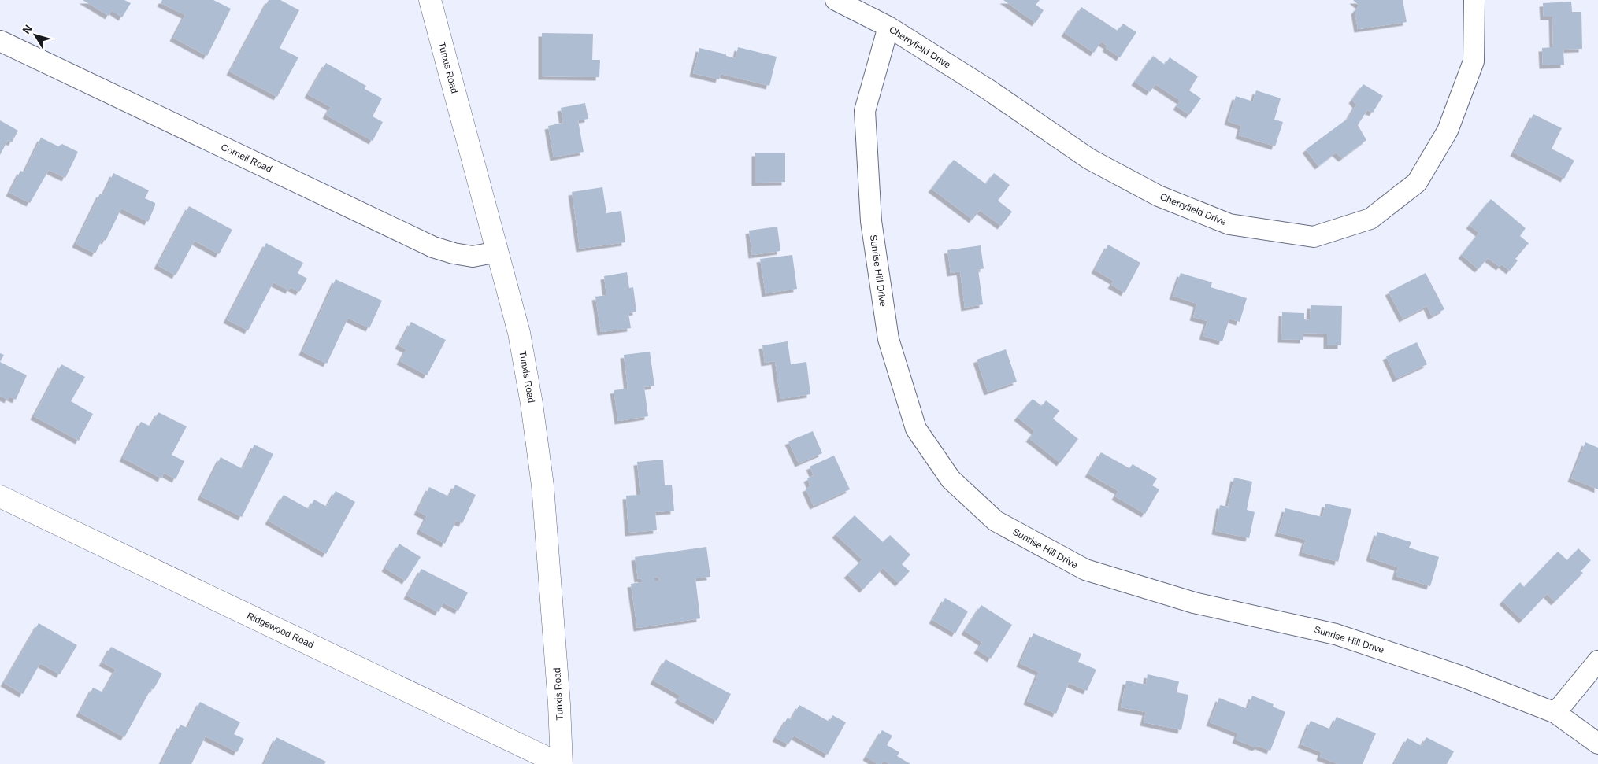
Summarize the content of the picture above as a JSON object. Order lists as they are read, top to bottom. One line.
{"streets":{"street":["Cherryfield Drive","Tunxis Road","Cornell Road","Sunrise Hill Drive","Ridgewood Road"]},"crossings":[["Cherryfield Drive","Sunrise Hill Drive"],["Tunxis Road","Cornell Road"],["Tunxis Road","Ridgewood Road"]],"north":"top left"}
